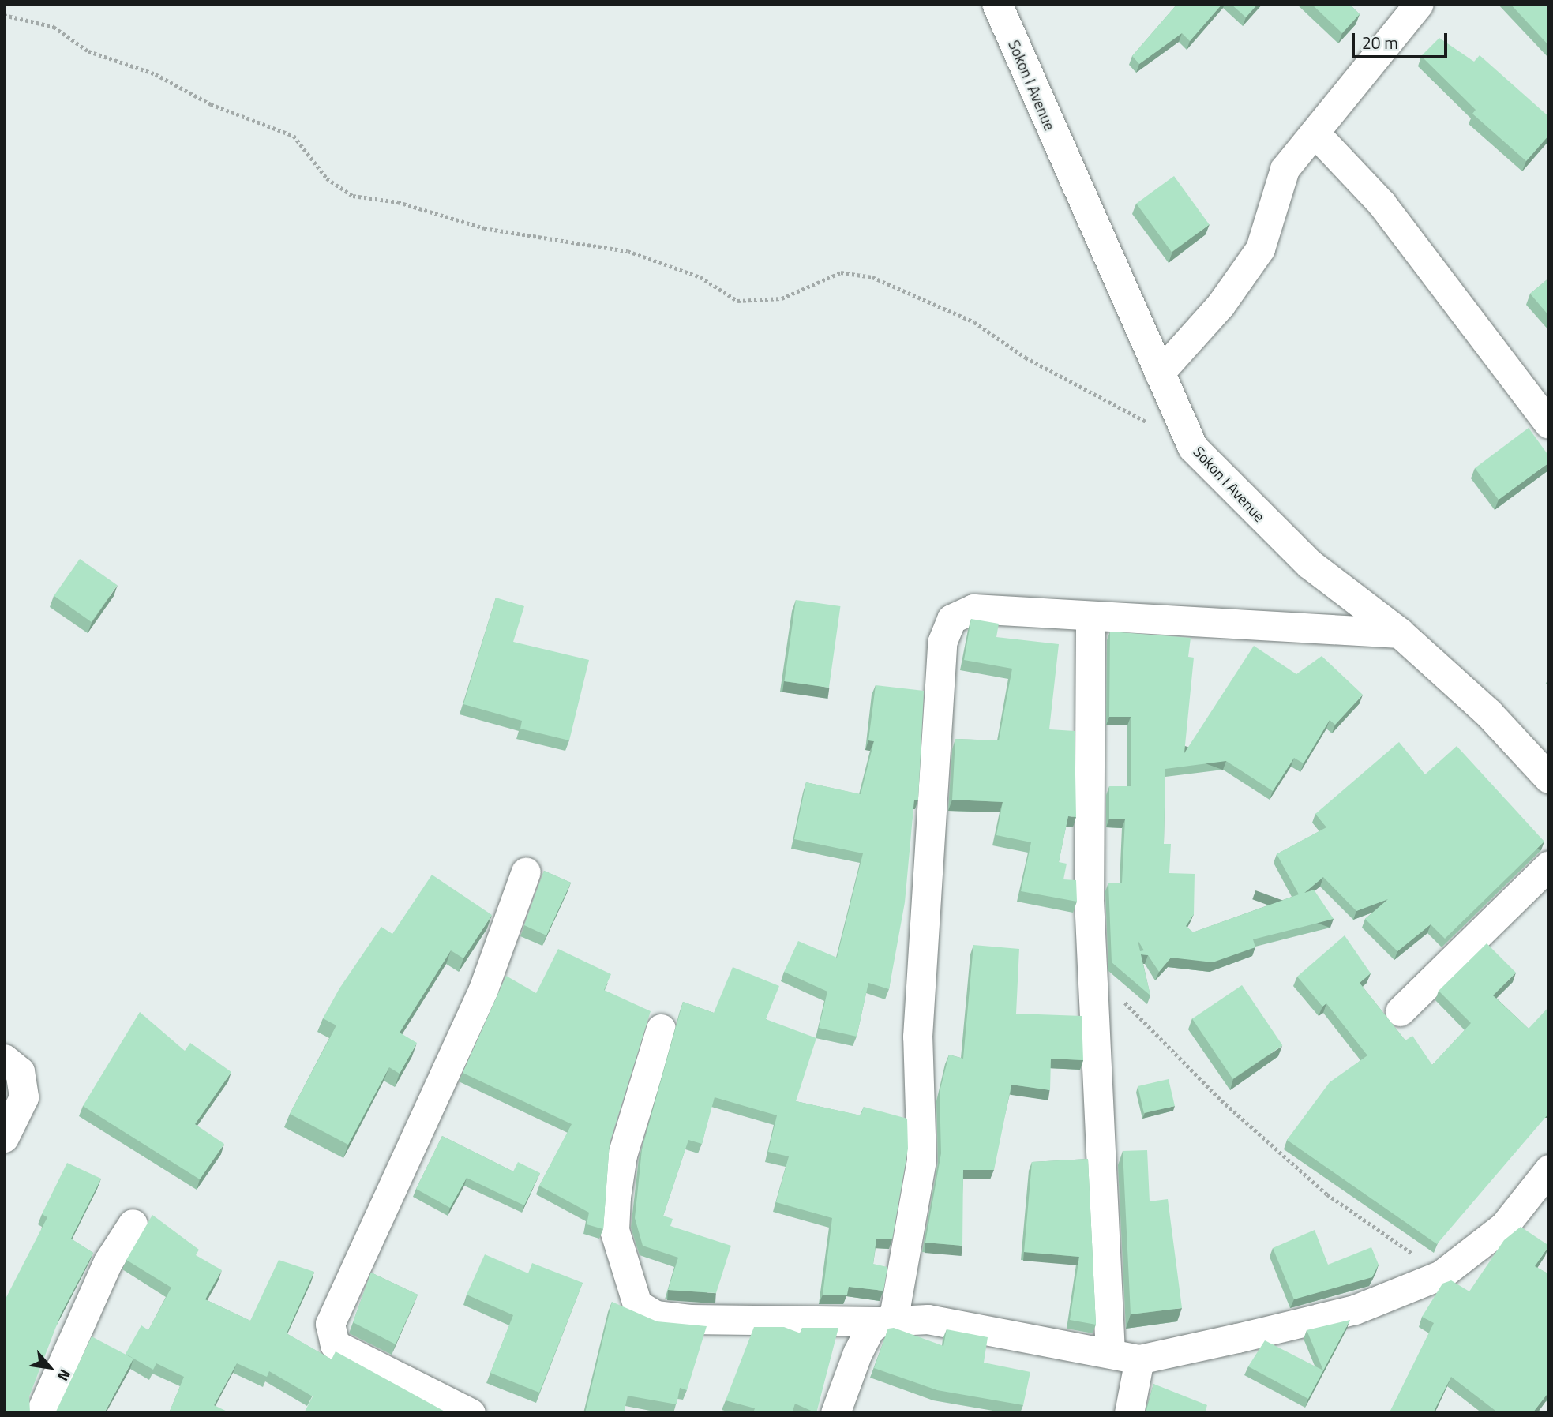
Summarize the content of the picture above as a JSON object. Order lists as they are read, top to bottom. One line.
{"streets":{"street":["Sokon I Avenue"]},"scale_bar":"20 m","north":"bottom right"}
